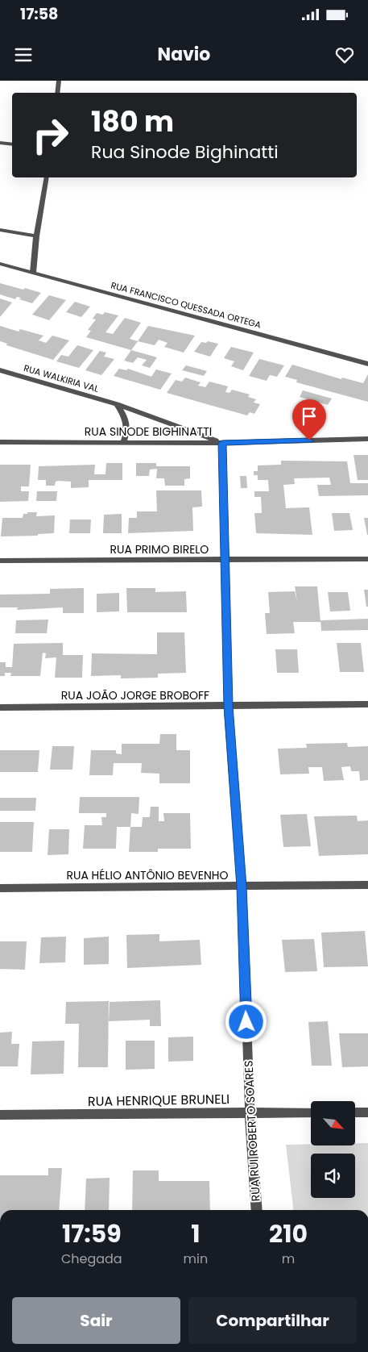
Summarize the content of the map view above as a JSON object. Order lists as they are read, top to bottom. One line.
{"streets":{"street":["RUA FRANCISCO QUESSADA ORTEGA","RUA WALKIRIA VAL","RUA SINODE BIGHINATTI","RUA PRIMO BIRELO","RUA JOÃO JORGE BROBOFF","RUA HÉLIO ANTÔNIO BEVENHO","RUA HENRIQUE BRUNELI","RUA RUI ROBERTO SOARES"]},"crossings":[["RUA WALKIRIA VAL","RUA SINODE BIGHINATTI"],["RUA WALKIRIA VAL","RUA RUI ROBERTO SOARES"],["RUA SINODE BIGHINATTI","RUA RUI ROBERTO SOARES"],["RUA PRIMO BIRELO","RUA RUI ROBERTO SOARES"],["RUA JOÃO JORGE BROBOFF","RUA RUI ROBERTO SOARES"],["RUA HÉLIO ANTÔNIO BEVENHO","RUA RUI ROBERTO SOARES"],["RUA HENRIQUE BRUNELI","RUA RUI ROBERTO SOARES"]],"north":"bottom right","page":{"status":"17:58","header":"Navio","turn":["180 m","Rua Sinode Bighinatti"],"eta":["17:59","Chegada","1","min","210","m"],"buttons":["Sair","Compartilhar"]}}
